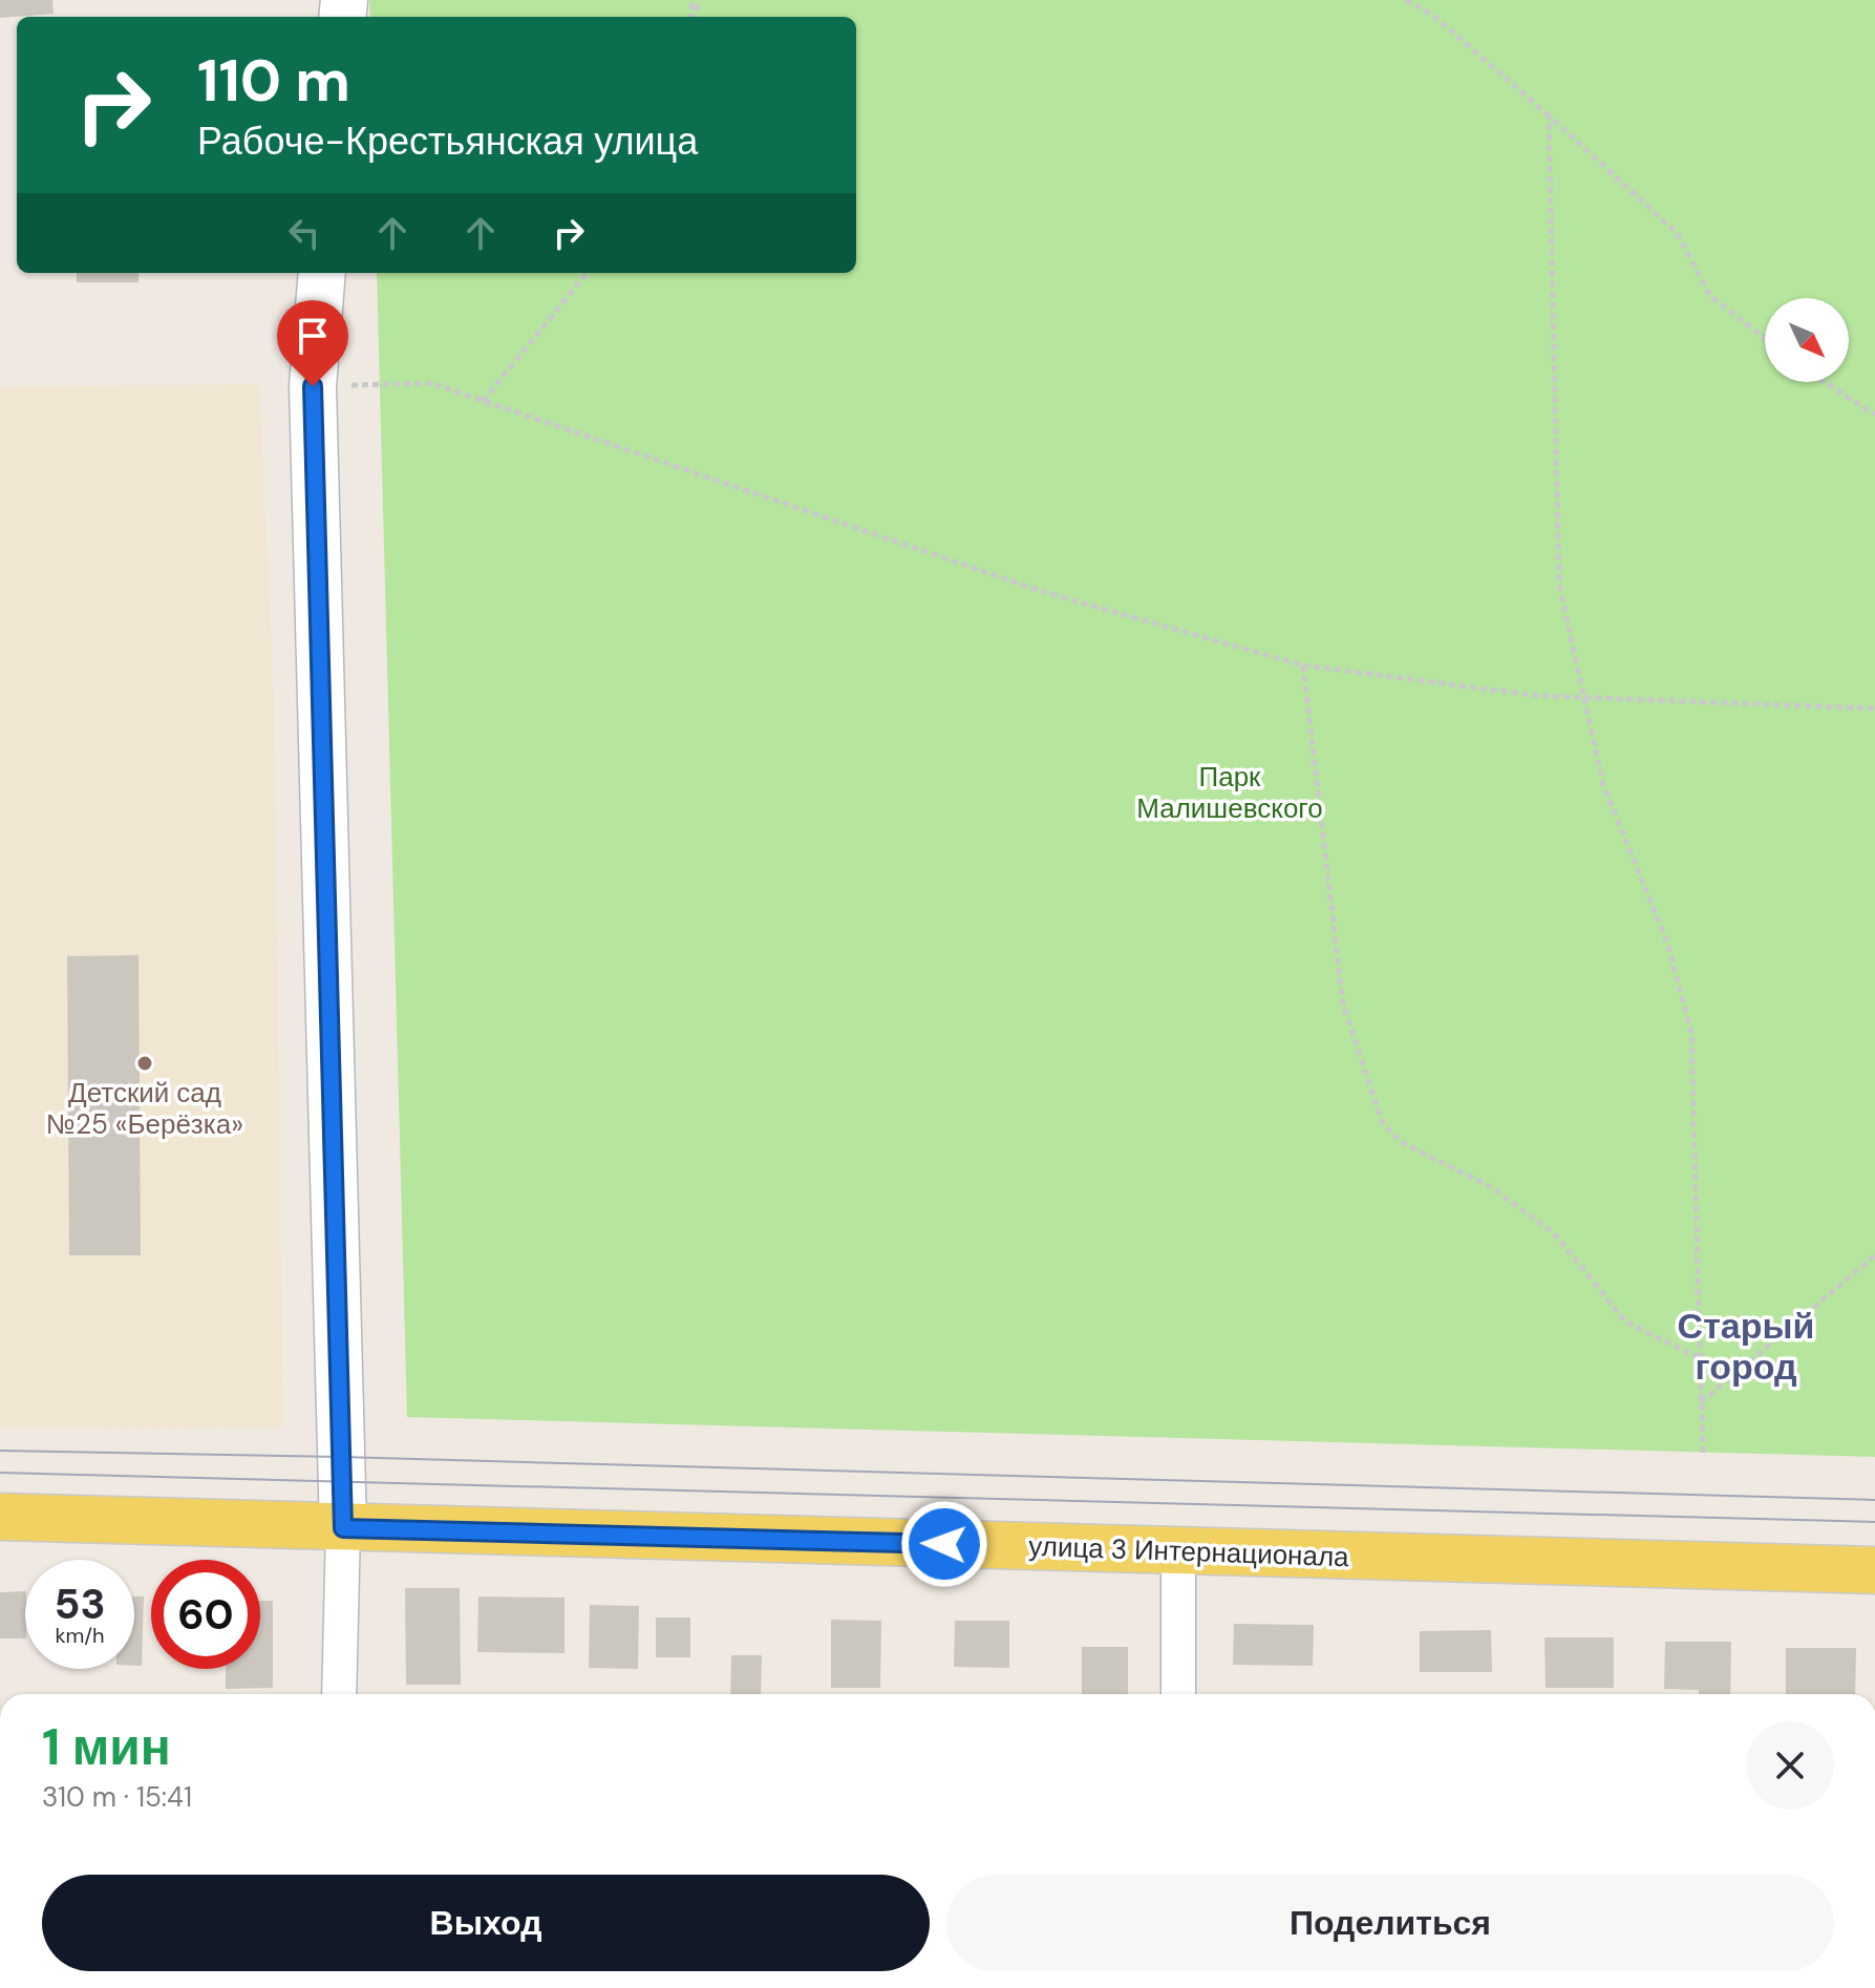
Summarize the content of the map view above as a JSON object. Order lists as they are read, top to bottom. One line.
{"streets":{"main road":["улица 3 Интернационала"]},"districts":["Старый город"],"parks":["Парк Малишевского"],"places":["Детский сад №25 «Берёзка»"],"north":"bottom right","page":{"turn":["110 m","Рабоче-Крестьянская улица"],"speed":"53 km/h","limit":"60","heading":["1 мин","310 m · 15:41"],"buttons":["Выход","Поделиться"]}}
